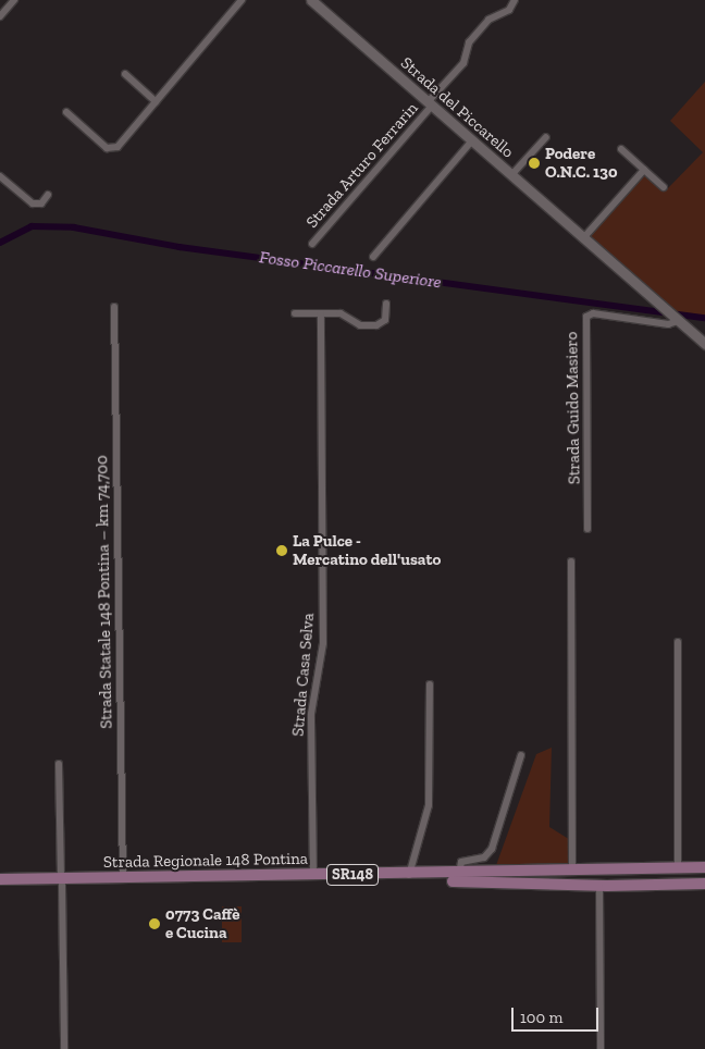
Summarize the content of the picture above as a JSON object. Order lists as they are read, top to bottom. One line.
{"streets":{"main road":["Strada Regionale 148 Pontina","SR148"],"street":["Strada del Piccarello","Strada Arturo Ferrarin","Strada Guido Masiero","Strada Statale 148 Pontina – km 74,700","Strada Casa Selva"]},"crossings":[["Strada del Piccarello","Strada Arturo Ferrarin"],["Strada del Piccarello","Strada Guido Masiero"],["Strada Statale 148 Pontina – km 74,700","Strada Regionale 148 Pontina"],["Strada Casa Selva","Strada Regionale 148 Pontina"]],"water":["Fosso Piccarello Superiore"],"places":["Podere O.N.C. 130","La Pulce - Mercatino dell'usato","0773 Caffè e Cucina"],"scale_bar":"100 m"}
